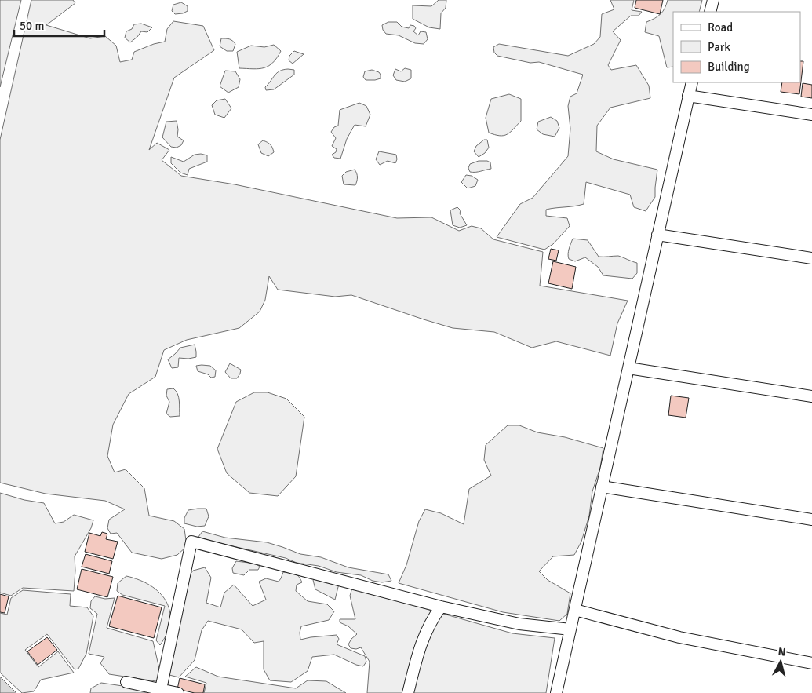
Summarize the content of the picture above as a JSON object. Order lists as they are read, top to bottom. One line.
{"legend":["Road","Park","Building"],"scale_bar":"50 m","north":"top"}
